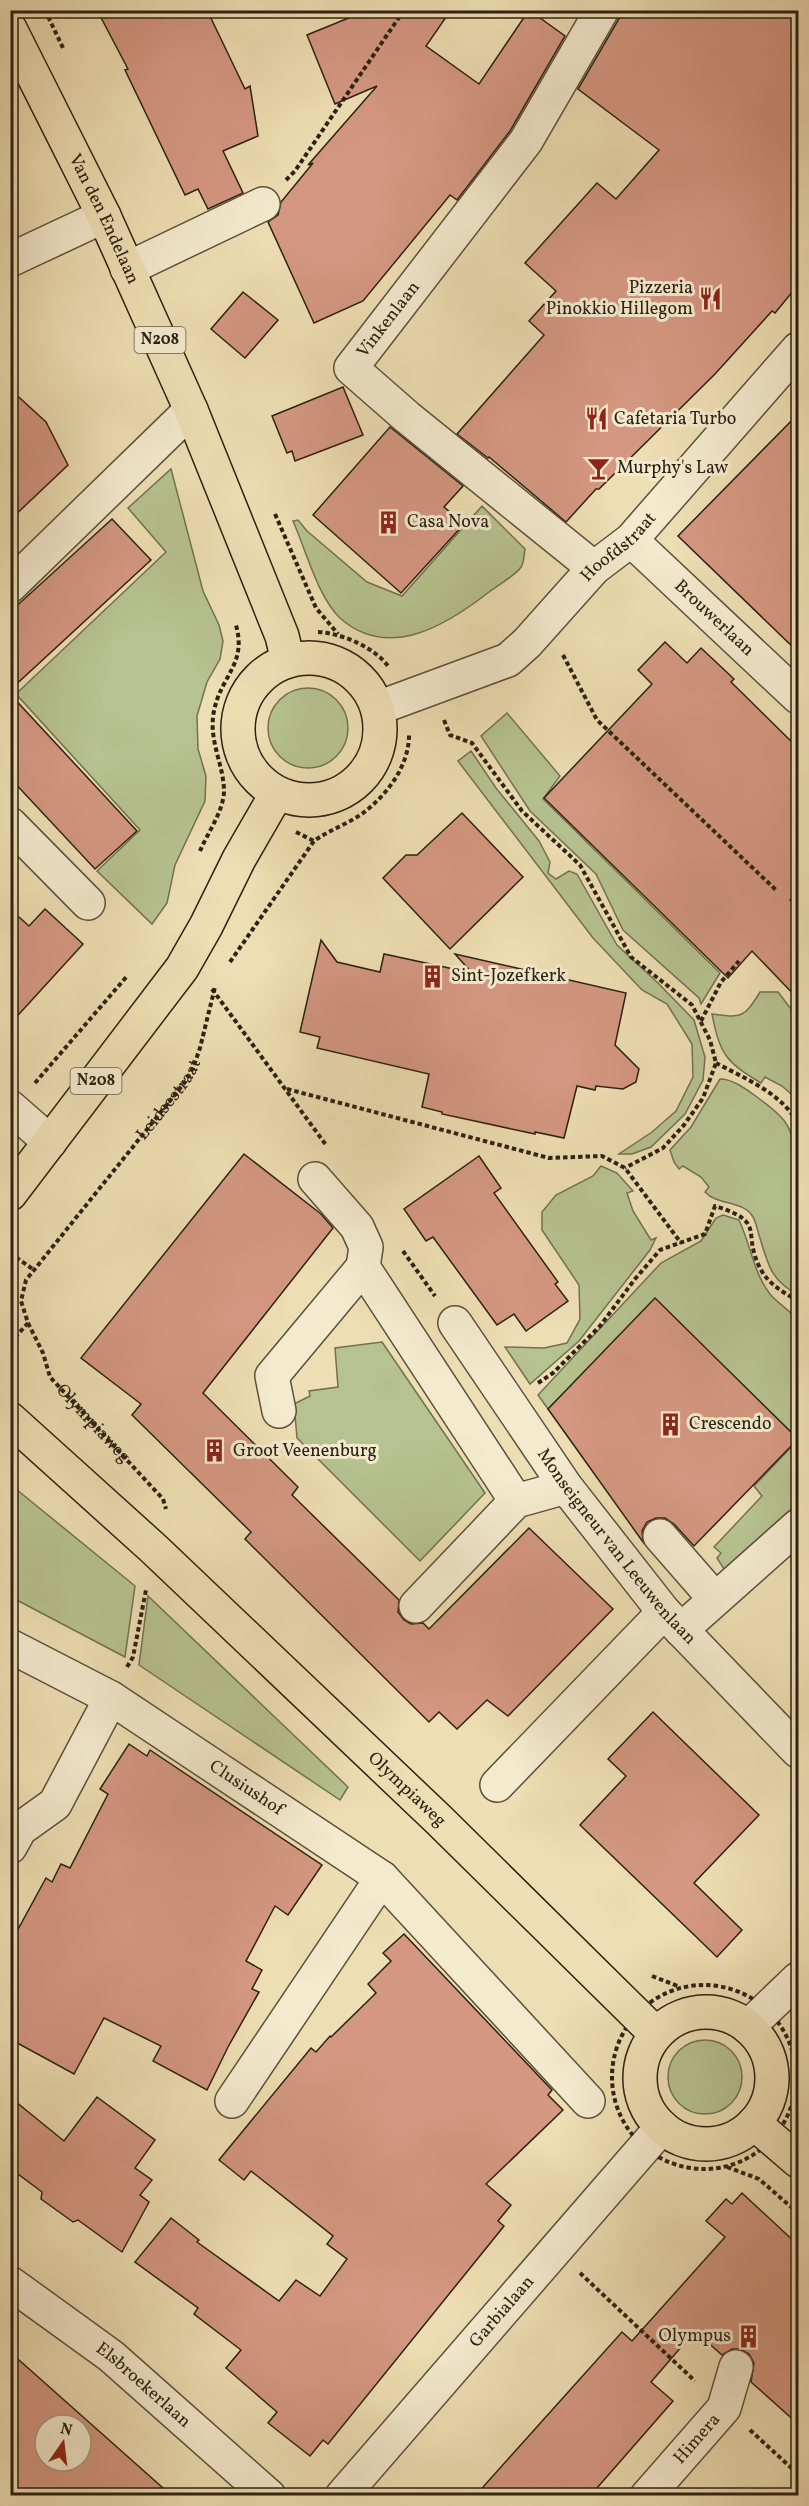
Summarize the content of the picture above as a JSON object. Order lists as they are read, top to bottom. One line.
{"streets":{"main road":["Van den Endelaan","N208","Olympiaweg"],"street":["Vinkenlaan","Hoofdstraat","Brouwerlaan","Monseigneur van Leeuwenlaan","Clusiushof","Garbialaan","Elsbroekerlaan","Himera"],"path":["Leidsestraat"]},"crossings":[["Van den Endelaan","N208"],["Van den Endelaan","Hoofdstraat"],["Vinkenlaan","Hoofdstraat"],["N208","Hoofdstraat"],["Hoofdstraat","Brouwerlaan"],["Leidsestraat","Olympiaweg"],["Olympiaweg","Garbialaan"]],"places":{"restaurant":["Pizzeria Pinokkio Hillegom","Cafetaria Turbo"],"bar":["Murphy's Law"],"building":["Casa Nova","Sint-Jozefkerk","Crescendo","Groot Veenenburg","Olympus"]},"north":"top"}
